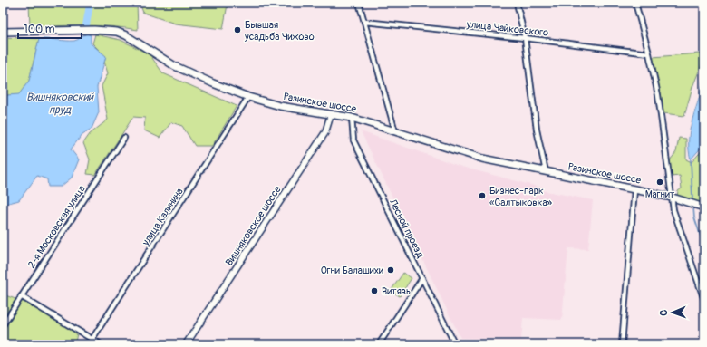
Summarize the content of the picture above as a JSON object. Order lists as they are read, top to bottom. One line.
{"streets":{"main road":["Разинское шоссе"],"street":["улица Чайковского","улица Калинина","Вишняковское шоссе","2-я Московская улица","Лесной проезд"]},"crossings":[["Разинское шоссе","улица Калинина"],["Разинское шоссе","Вишняковское шоссе"],["Разинское шоссе","Лесной проезд"]],"water":["Вишняковский пруд"],"places":["Бывшая усадьба Чижово","Магнит","Бизнес-парк «Салтыковка»","Огни Балашихи","Витязь"],"scale_bar":"100 m","north":"left"}
